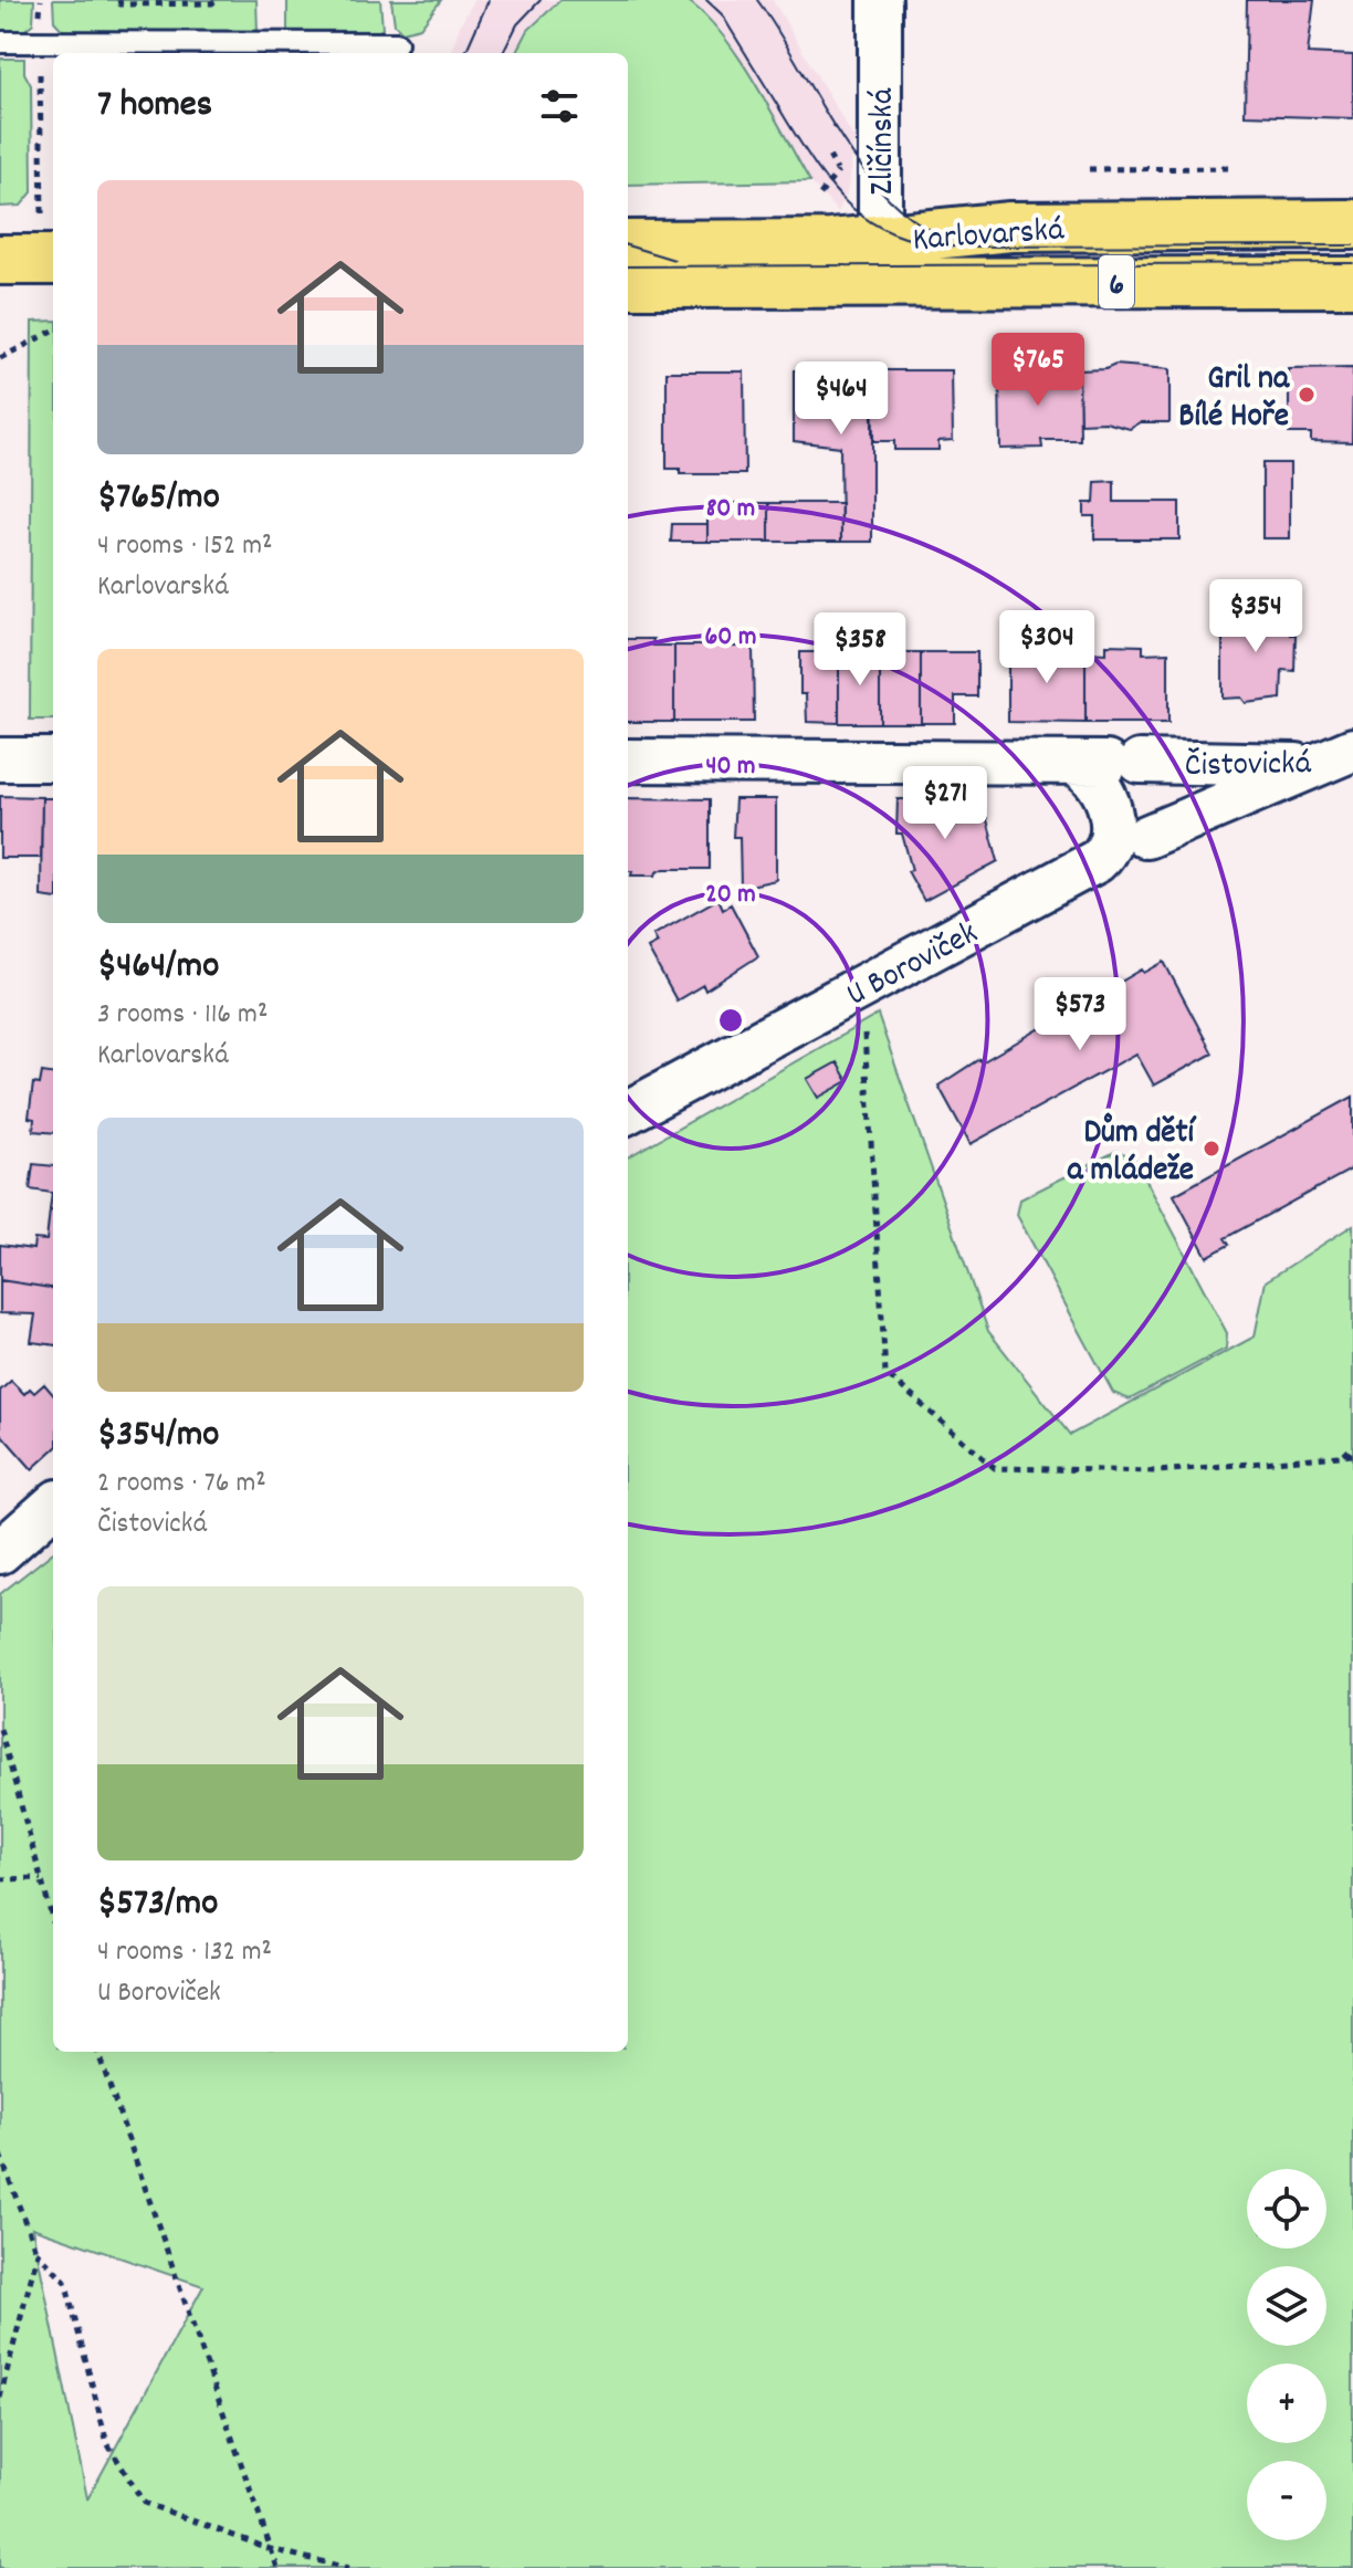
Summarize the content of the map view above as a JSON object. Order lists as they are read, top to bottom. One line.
{"streets":{"main road":["Karlovarská","6"],"street":["Zličínská","Čistovická","U Boroviček"]},"crossings":[["Zličínská","Karlovarská"],["Čistovická","U Boroviček"]],"places":["Gril na Bílé Hoře","Dům dětí a mládeže"],"page":{"heading":"7 homes","list":[{"name":"$765/mo","note":"4 rooms · 152 m² · Karlovarská"},{"name":"$464/mo","note":"3 rooms · 116 m² · Karlovarská"},{"name":"$354/mo","note":"2 rooms · 76 m² · Čistovická"},{"name":"$573/mo","note":"4 rooms · 132 m² · U Boroviček"}],"price":["$765","$464","$354","$304","$358","$271","$573"],"map_buttons":["+","−"]},"rings":["80 m","60 m","40 m","20 m"]}
